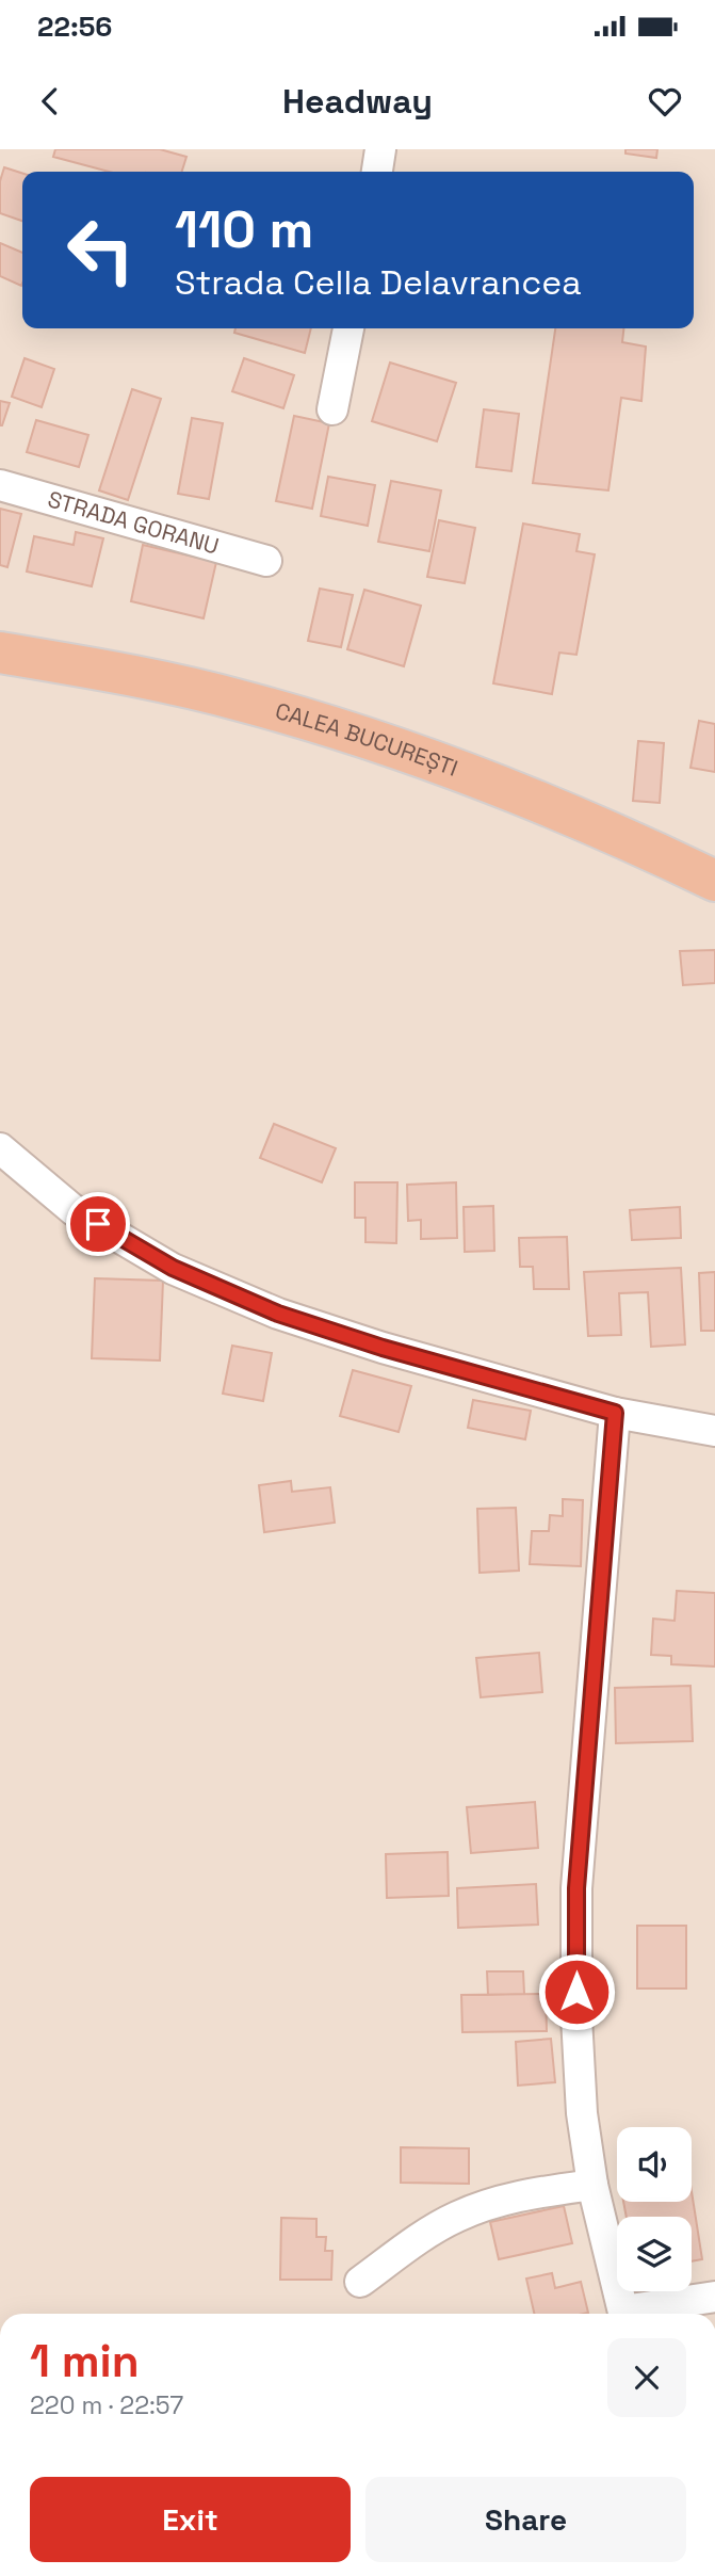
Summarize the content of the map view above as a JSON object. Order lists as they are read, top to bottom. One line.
{"streets":{"highway":["CALEA BUCUREȘTI"],"street":["STRADA GORANU"]},"page":{"status":"22:56","header":"Headway","turn":["110 m","Strada Cella Delavrancea"],"heading":["1 min","220 m · 22:57"],"buttons":["Exit","Share"]}}
